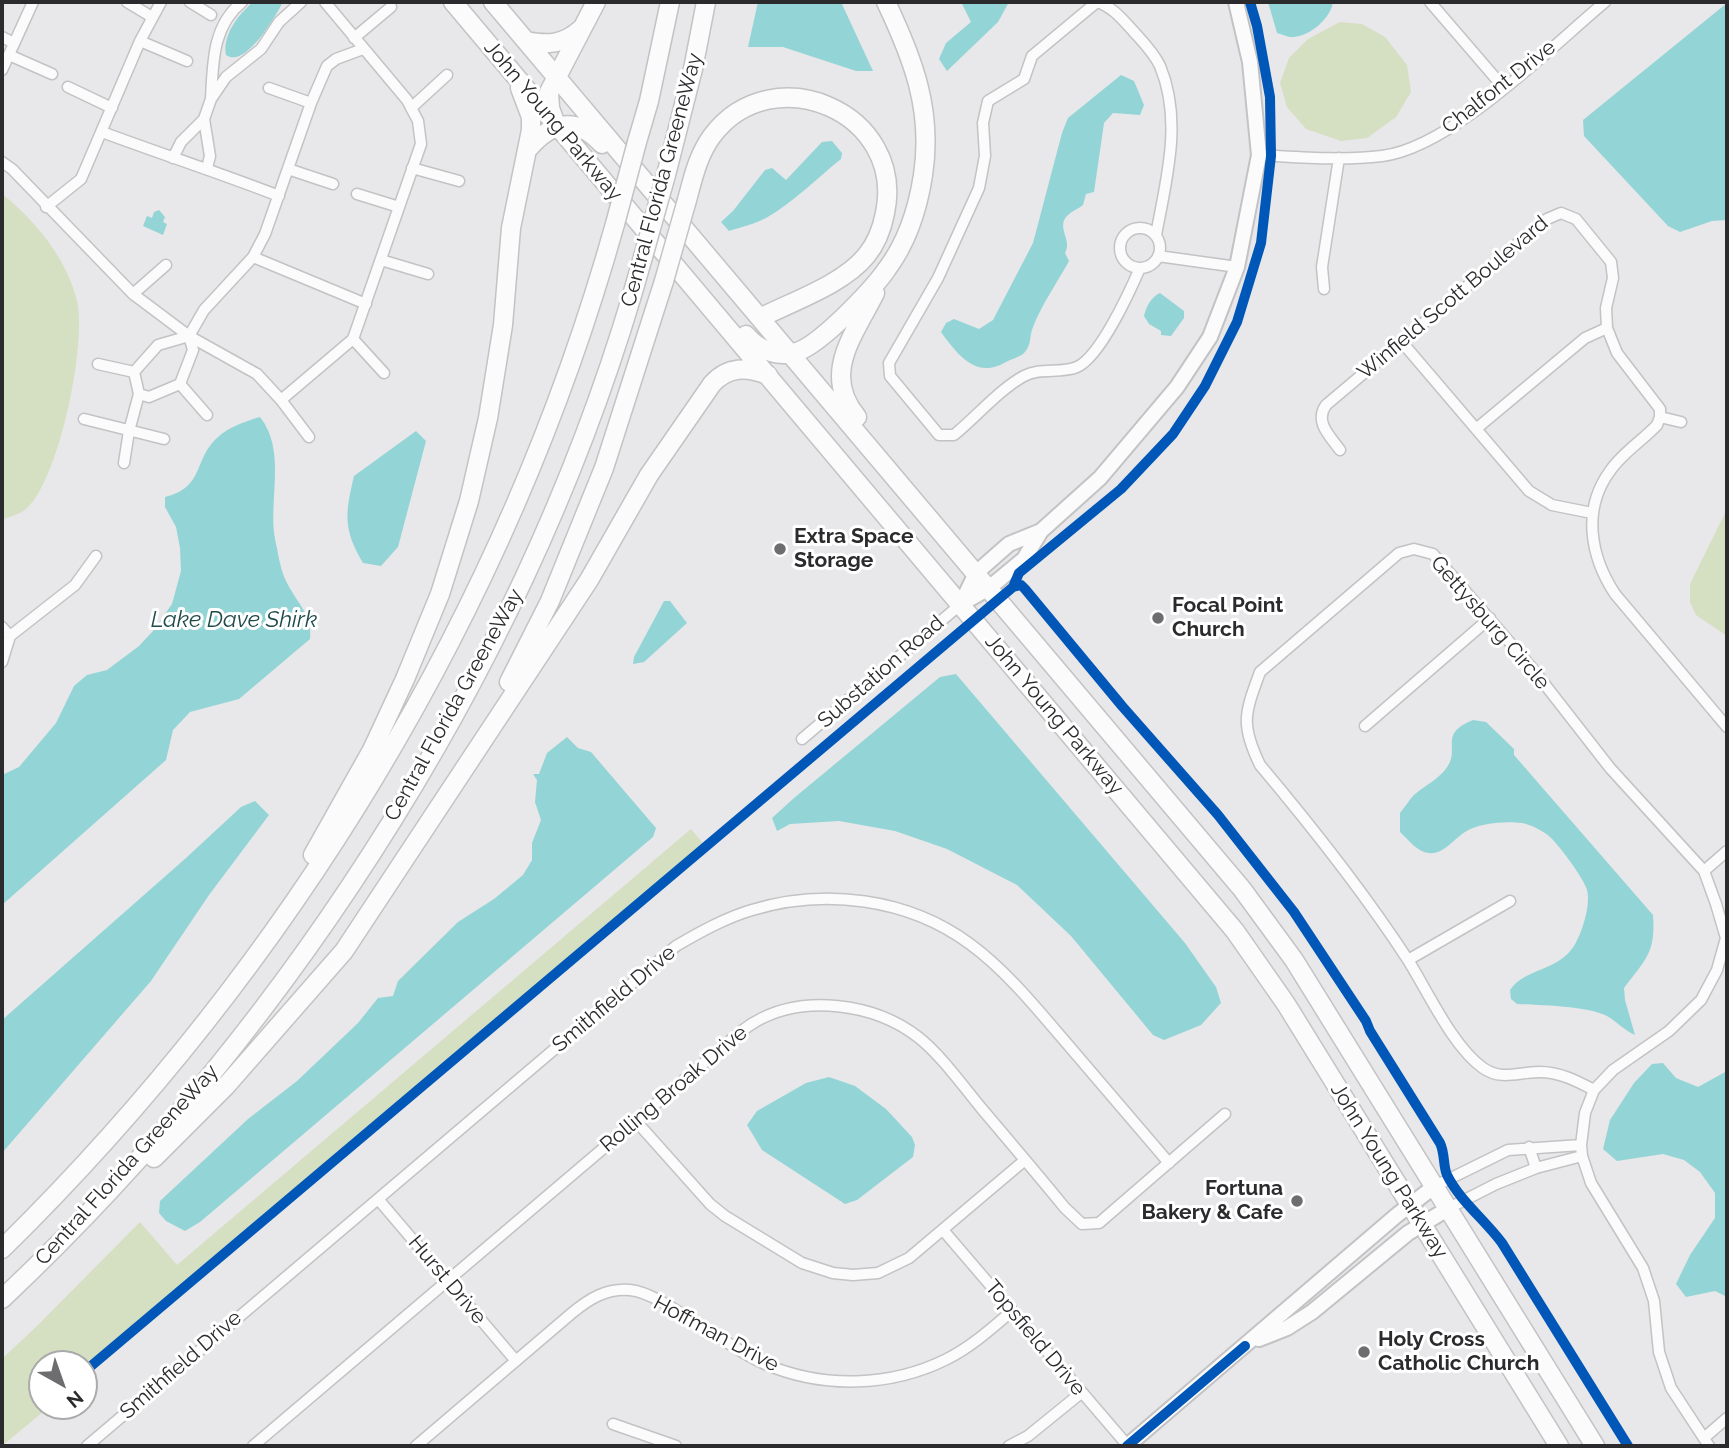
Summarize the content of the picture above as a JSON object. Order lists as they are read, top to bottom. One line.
{"streets":{"highway":["John Young Parkway","Central Florida GreeneWay"],"street":["Chalfont Drive","Winfield Scott Boulevard","Gettysburg Circle","Substation Road","Smithfield Drive","Rolling Broak Drive","Hurst Drive","Hoffman Drive","Topsfield Drive"]},"crossings":[["John Young Parkway","Substation Road"],["Smithfield Drive","Rolling Broak Drive"],["Smithfield Drive","Hurst Drive"],["Rolling Broak Drive","Hurst Drive"],["Hurst Drive","Hoffman Drive"],["Hoffman Drive","Topsfield Drive"]],"water":["Lake Dave Shirk"],"places":["Extra Space Storage","Focal Point Church","Fortuna Bakery & Cafe","Holy Cross Catholic Church"],"north":"bottom right"}
